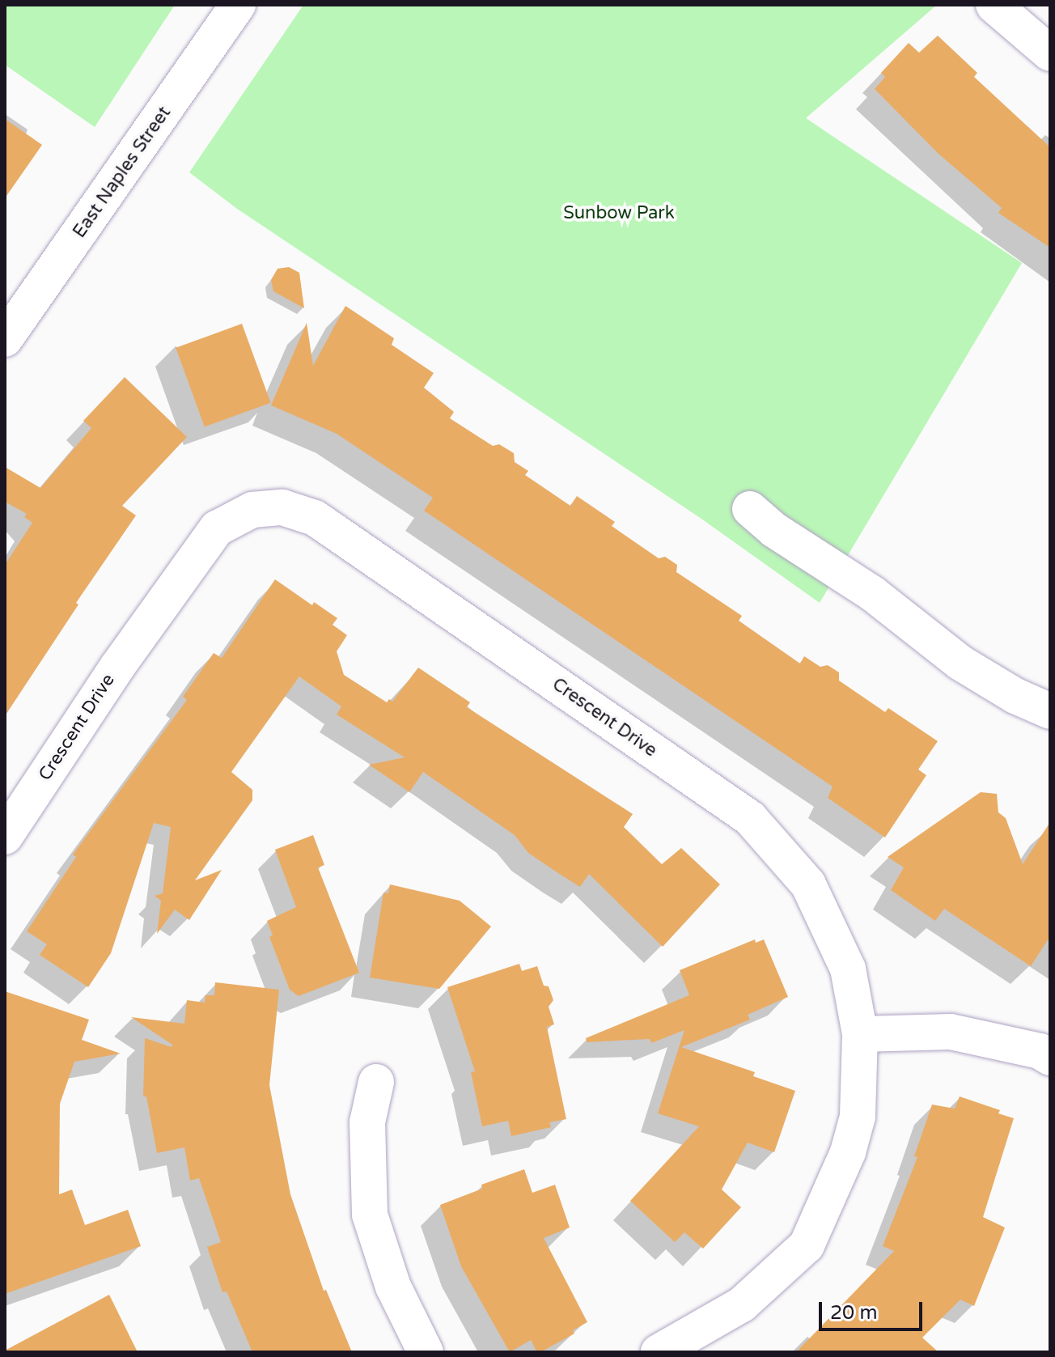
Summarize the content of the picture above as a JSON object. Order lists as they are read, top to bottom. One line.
{"streets":{"street":["East Naples Street","Crescent Drive"]},"parks":["Sunbow Park"],"scale_bar":"20 m"}
